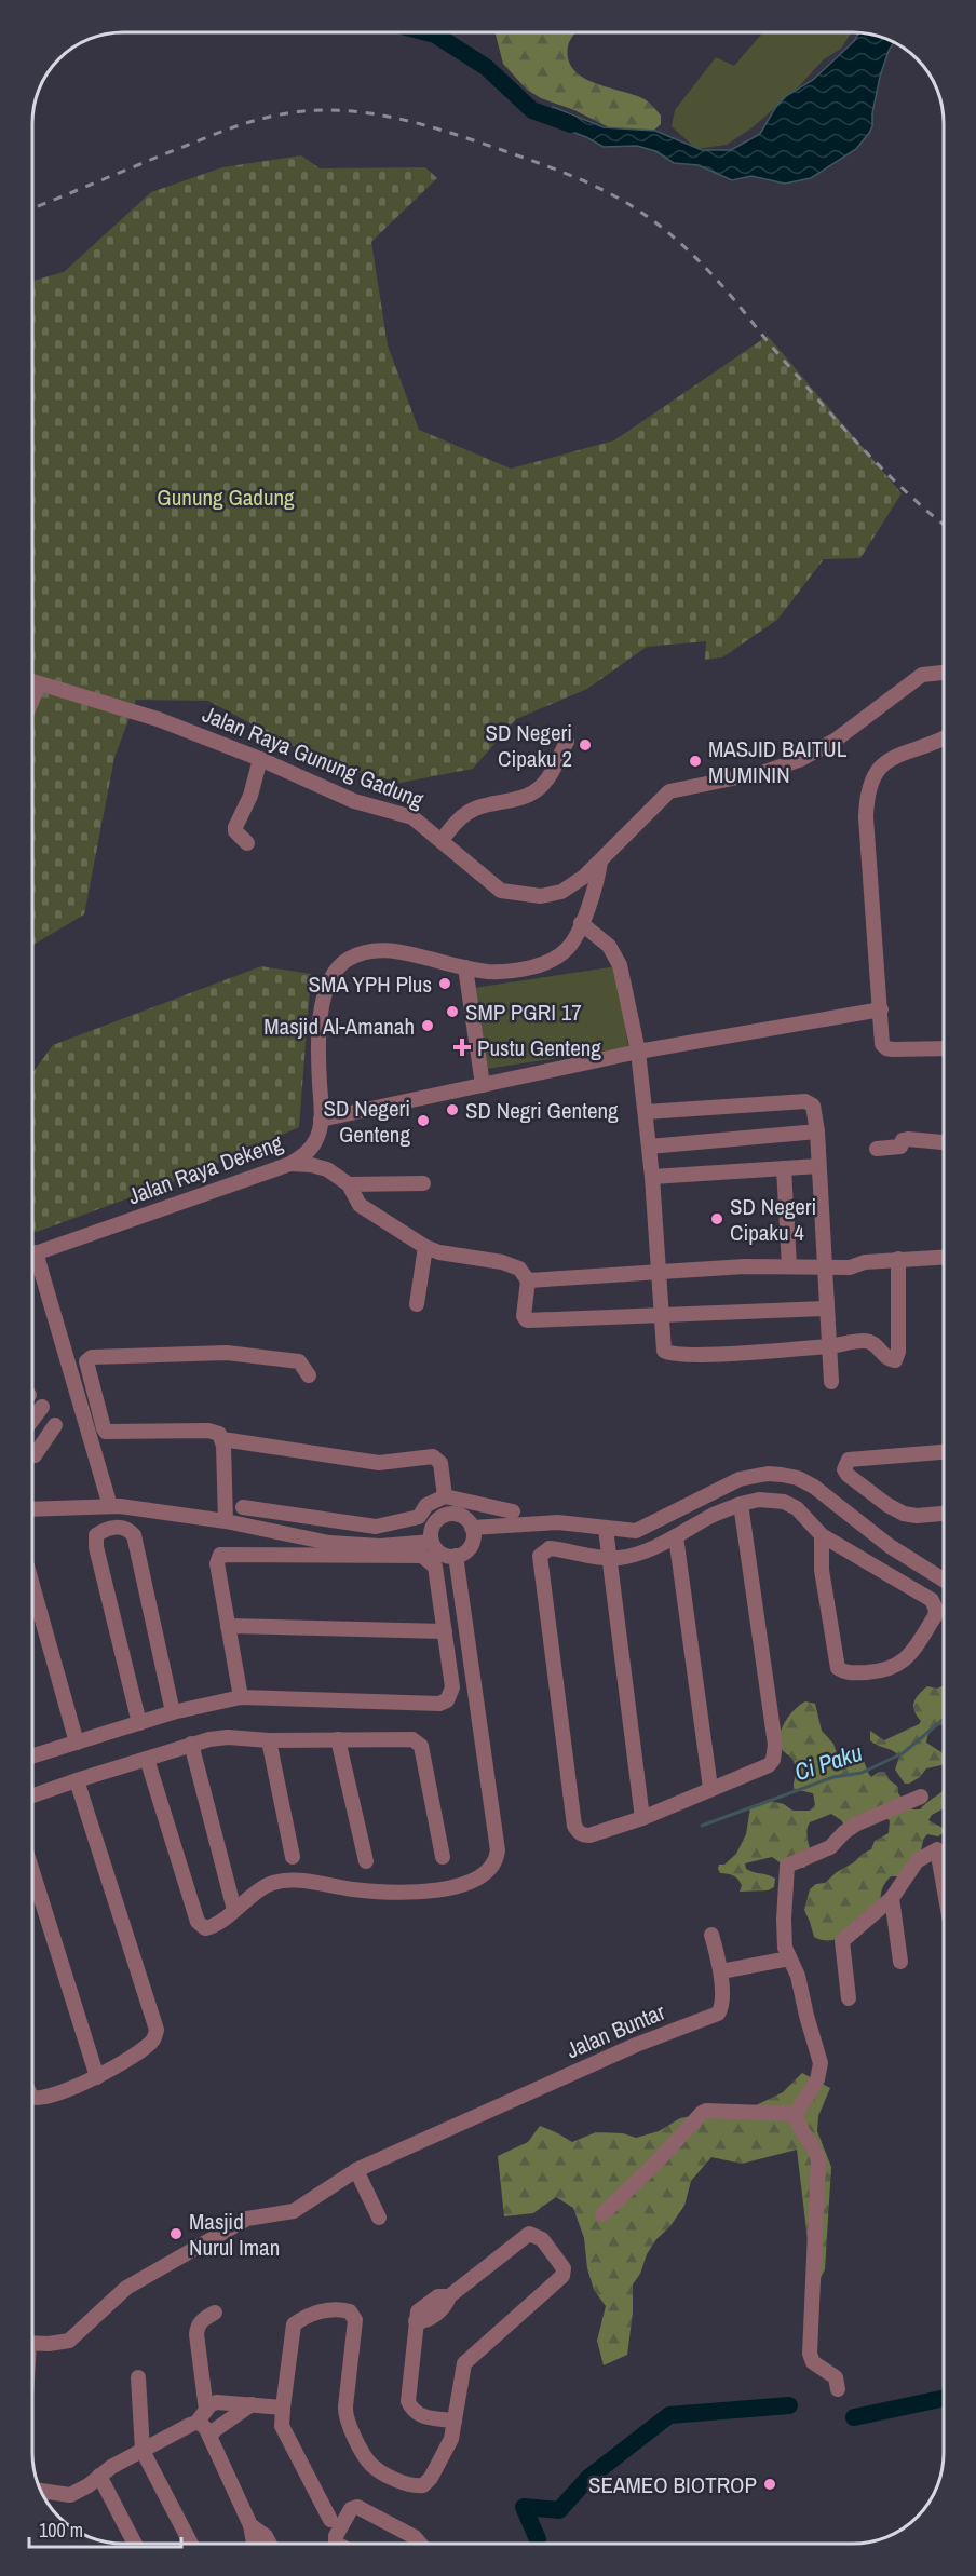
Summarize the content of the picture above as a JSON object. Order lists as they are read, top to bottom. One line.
{"streets":{"street":["Jalan Raya Gunung Gadung","Jalan Raya Dekeng","Jalan Buntar"]},"crossings":[["Jalan Raya Gunung Gadung","Jalan Raya Dekeng"]],"water":["Ci Paku"],"parks":["Gunung Gadung"],"places":{"other":["SD Negeri Cipaku 2","MASJID BAITUL MUMININ","SMA YPH Plus","SMP PGRI 17","Masjid Al-Amanah","SD Negri Genteng","SD Negeri Genteng","SD Negeri Cipaku 4","Masjid Nurul Iman","SEAMEO BIOTROP"],"health":["Pustu Genteng"]},"scale_bar":"100 m"}
